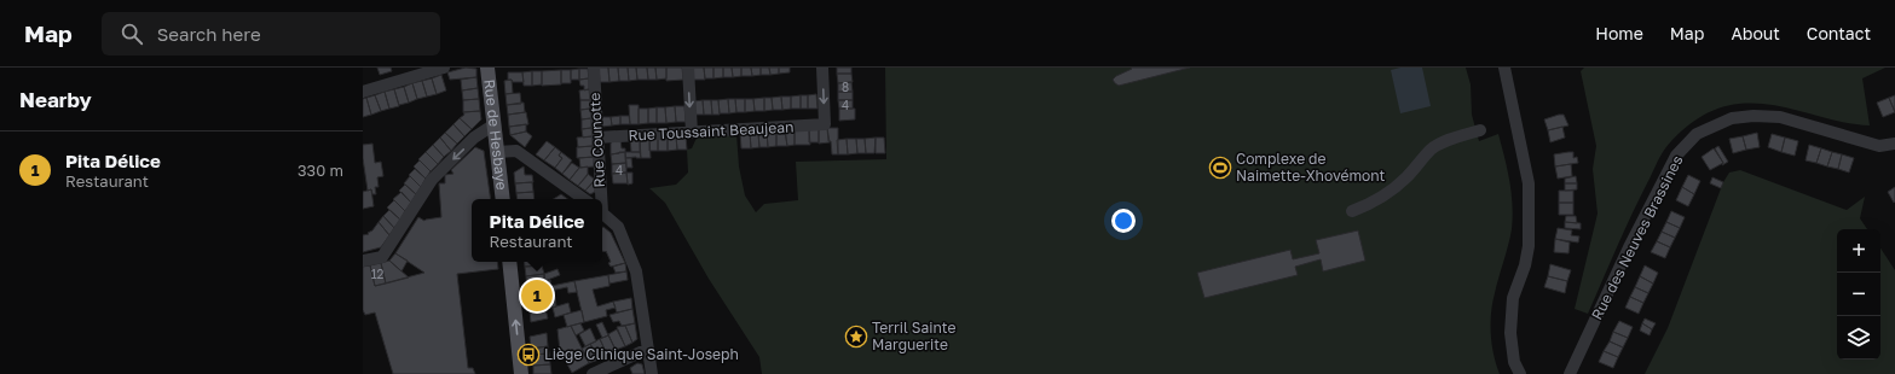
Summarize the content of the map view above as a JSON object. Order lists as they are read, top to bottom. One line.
{"streets":{"main road":["Rue de Hesbaye"],"street":["Rue Toussaint Beaujean","Rue Counotte","Rue des Neuves Brassines"]},"crossings":[["Rue Toussaint Beaujean","Rue Counotte"]],"places":{"sports":["Complexe de Naimette-Xhovémont"],"place":["Terril Sainte Marguerite"],"bus stop":["Liège Clinique Saint-Joseph"]},"house_numbers":["8","4","4","12"],"page":{"header":"Map","search":"Search here","nav":["Home","Map","About","Contact"],"heading":"Nearby","list":[{"mark":"1","name":"Pita Délice","note":"Restaurant","value":"330 m"}],"popup":["Pita Délice","Restaurant"],"map_buttons":["+","−"],"pins":"1"}}
